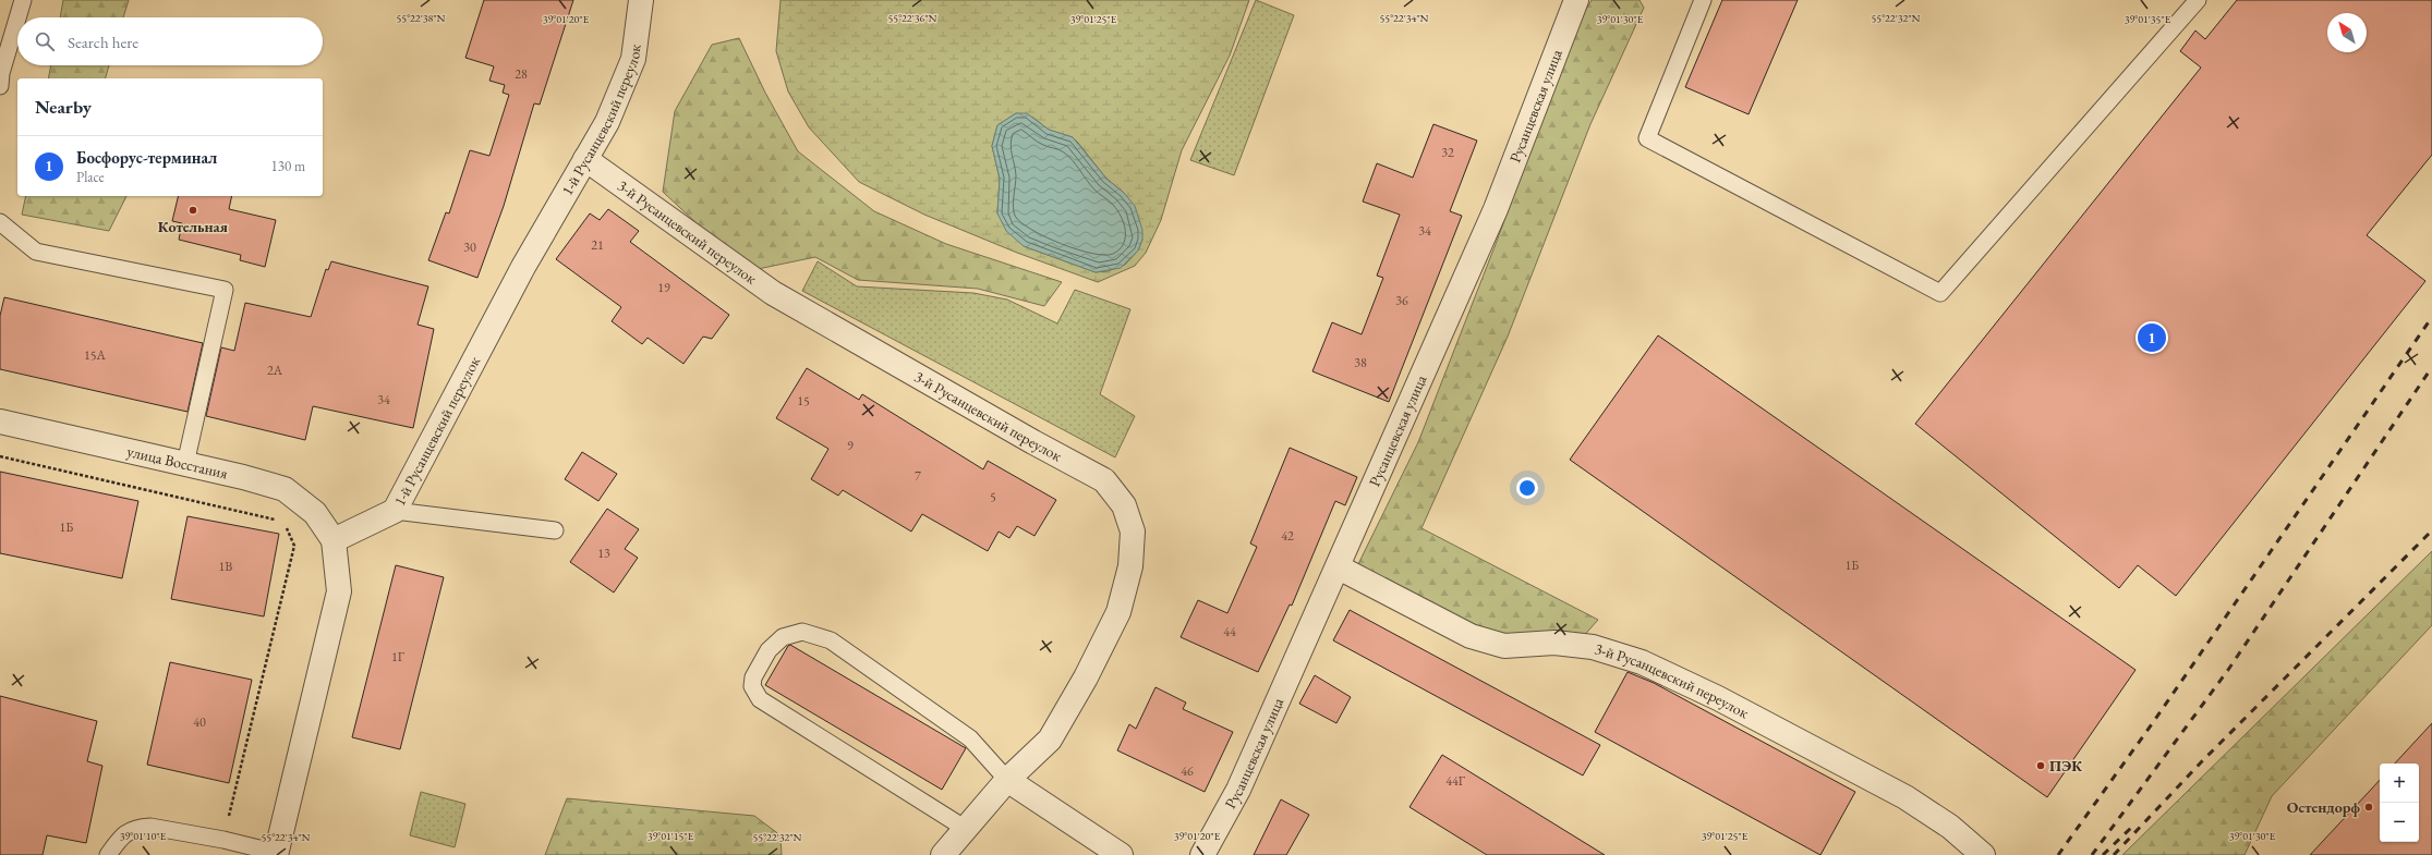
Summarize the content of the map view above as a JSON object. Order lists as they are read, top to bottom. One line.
{"streets":{"street":["Русанцевская улица","1-й Русанцевский переулок","3-й Русанцевский переулок","улица Восстания"]},"crossings":[["Русанцевская улица","3-й Русанцевский переулок"],["1-й Русанцевский переулок","3-й Русанцевский переулок"],["1-й Русанцевский переулок","улица Восстания"]],"places":["Котельная","ПЭК","Остендорф"],"house_numbers":["28","32","34","21","30","19","36","15А","38","2А","34","15","9","7","5","1Б","42","13","1Б","1В","44","1Г","40","46","44Г"],"north":"top left","page":{"search":"Search here","heading":"Nearby","list":[{"mark":"1","name":"Босфорус-терминал","note":"Place","value":"130 m"}],"pins":"1","map_buttons":["+","−"]},"coordinates":["55°22'38\"N","55°22'34\"N","55°22'36\"N","55°22'32\"N","39°01'20\"E","39°01'25\"E","39°01'30\"E","39°01'35\"E","39°01'10\"E","39°01'15\"E"]}
